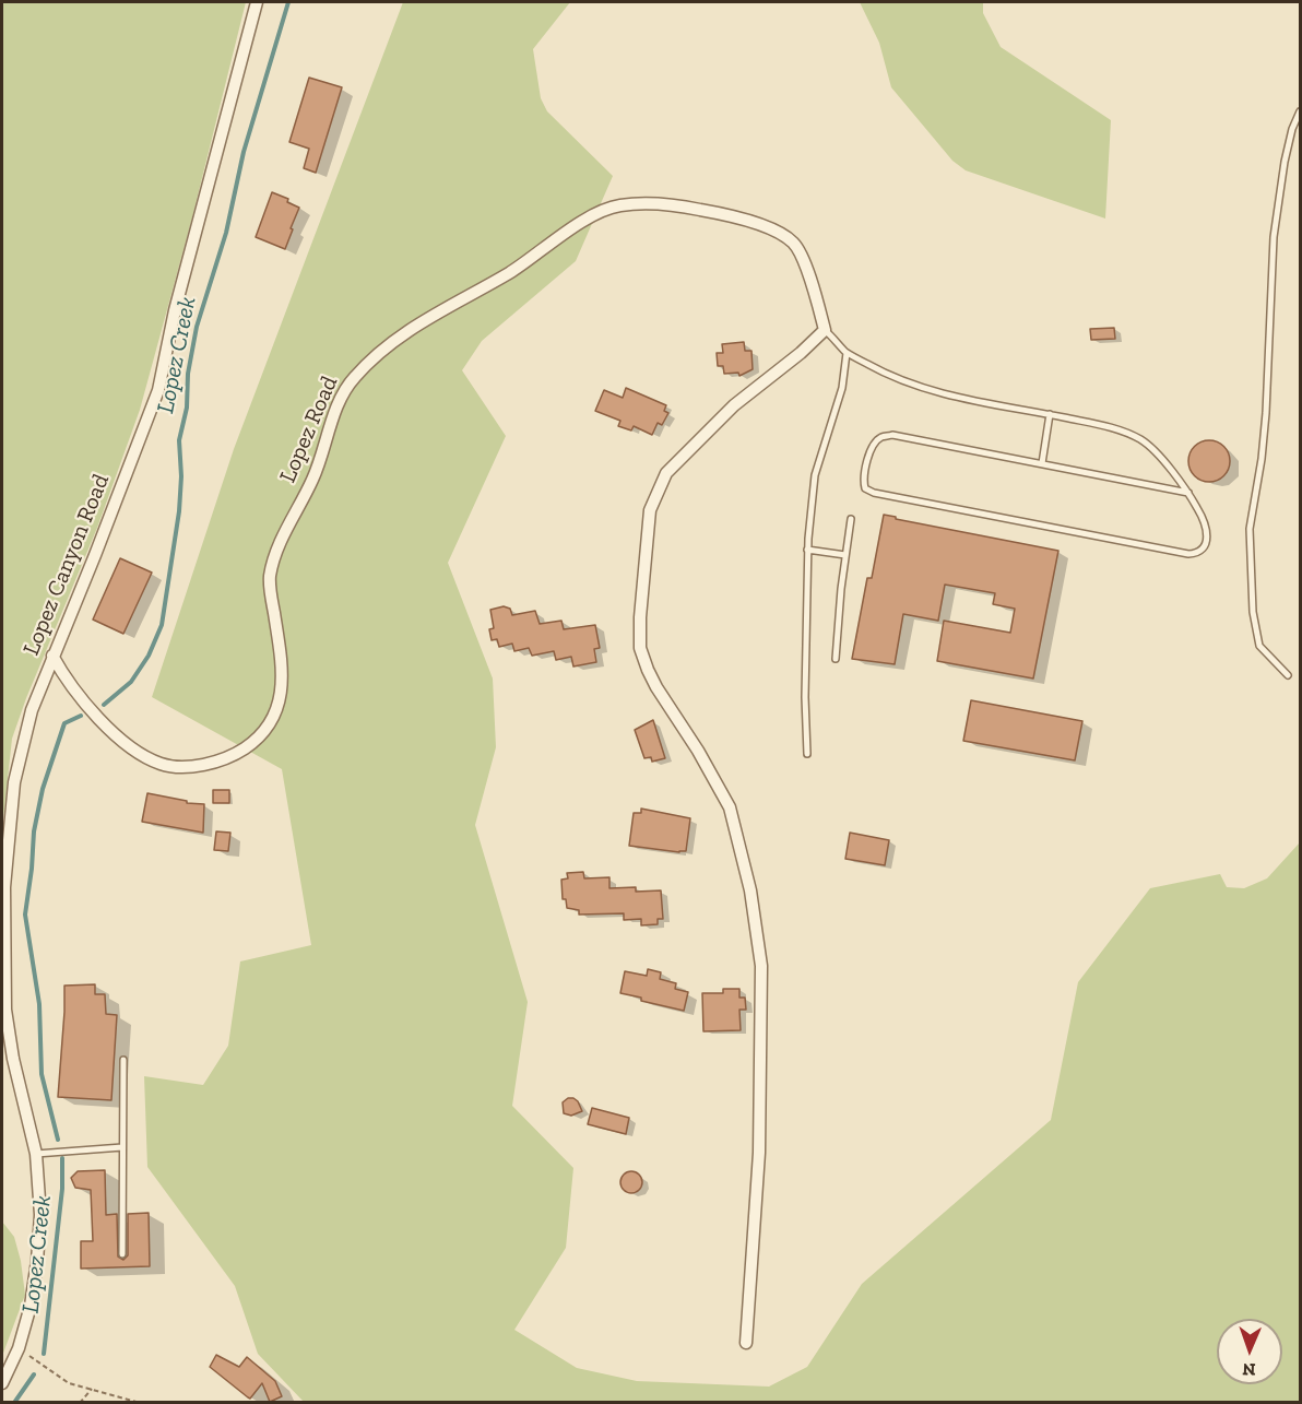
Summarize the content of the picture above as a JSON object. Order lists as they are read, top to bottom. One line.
{"streets":{"street":["Lopez Road","Lopez Canyon Road"]},"crossings":[["Lopez Road","Lopez Canyon Road"]],"water":["Lopez Creek"],"north":"bottom"}
